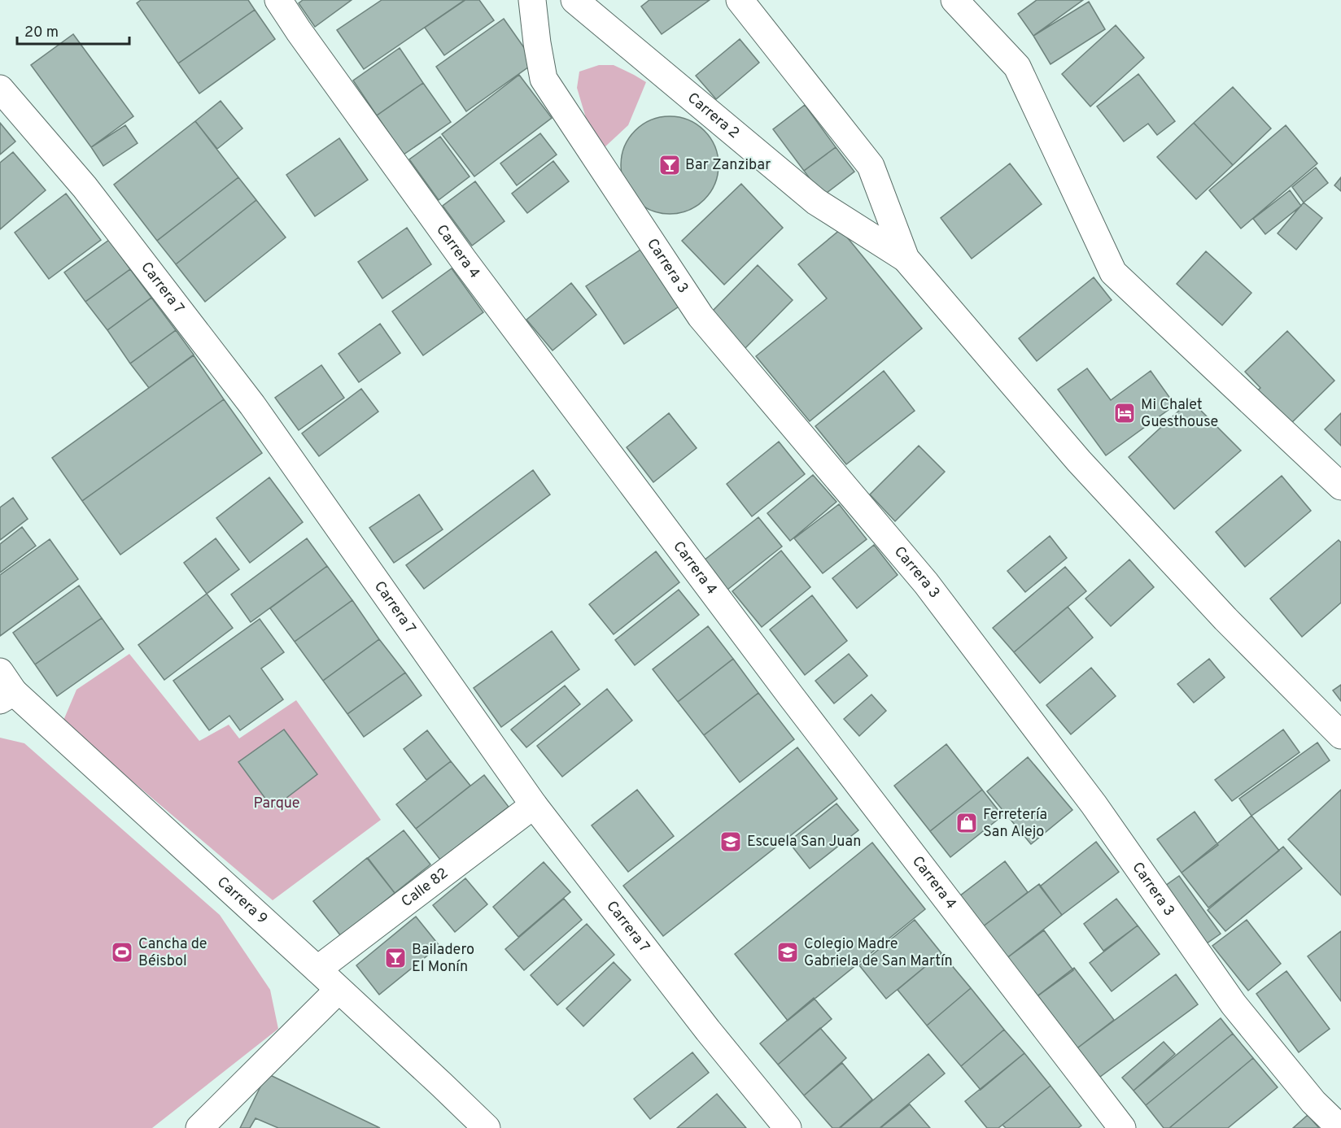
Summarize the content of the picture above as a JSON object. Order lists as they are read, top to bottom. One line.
{"streets":{"street":["Carrera 2","Carrera 4","Carrera 3","Carrera 7","Calle 82","Carrera 9"]},"crossings":[["Carrera 7","Calle 82"],["Calle 82","Carrera 9"]],"parks":["Parque"],"places":{"bar":["Bar Zanzibar","Bailadero El Monín"],"hotel":["Mi Chalet Guesthouse"],"shop":["Ferretería San Alejo"],"school or university":["Escuela San Juan","Colegio Madre Gabriela de San Martín"],"sports":["Cancha de Béisbol"]},"scale_bar":"20 m"}
